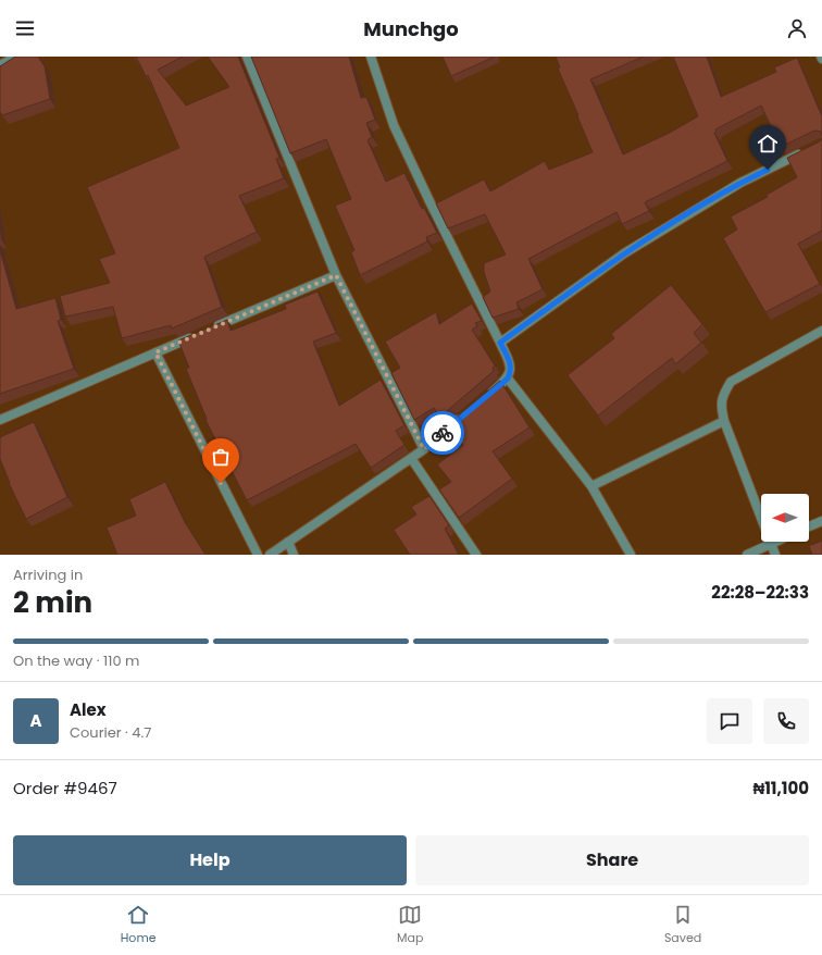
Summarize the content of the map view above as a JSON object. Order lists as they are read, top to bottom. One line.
{"north":"left","page":{"header":"Munchgo","heading":["2 min","Arriving in","22:28–22:33"],"panel":["Alex","Courier · 4.7","Order #9467","₦11,100"],"bar":"On the way · 110 m","round":"A","buttons":["Help","Share"],"tabs":["Home","Map","Saved"]}}
